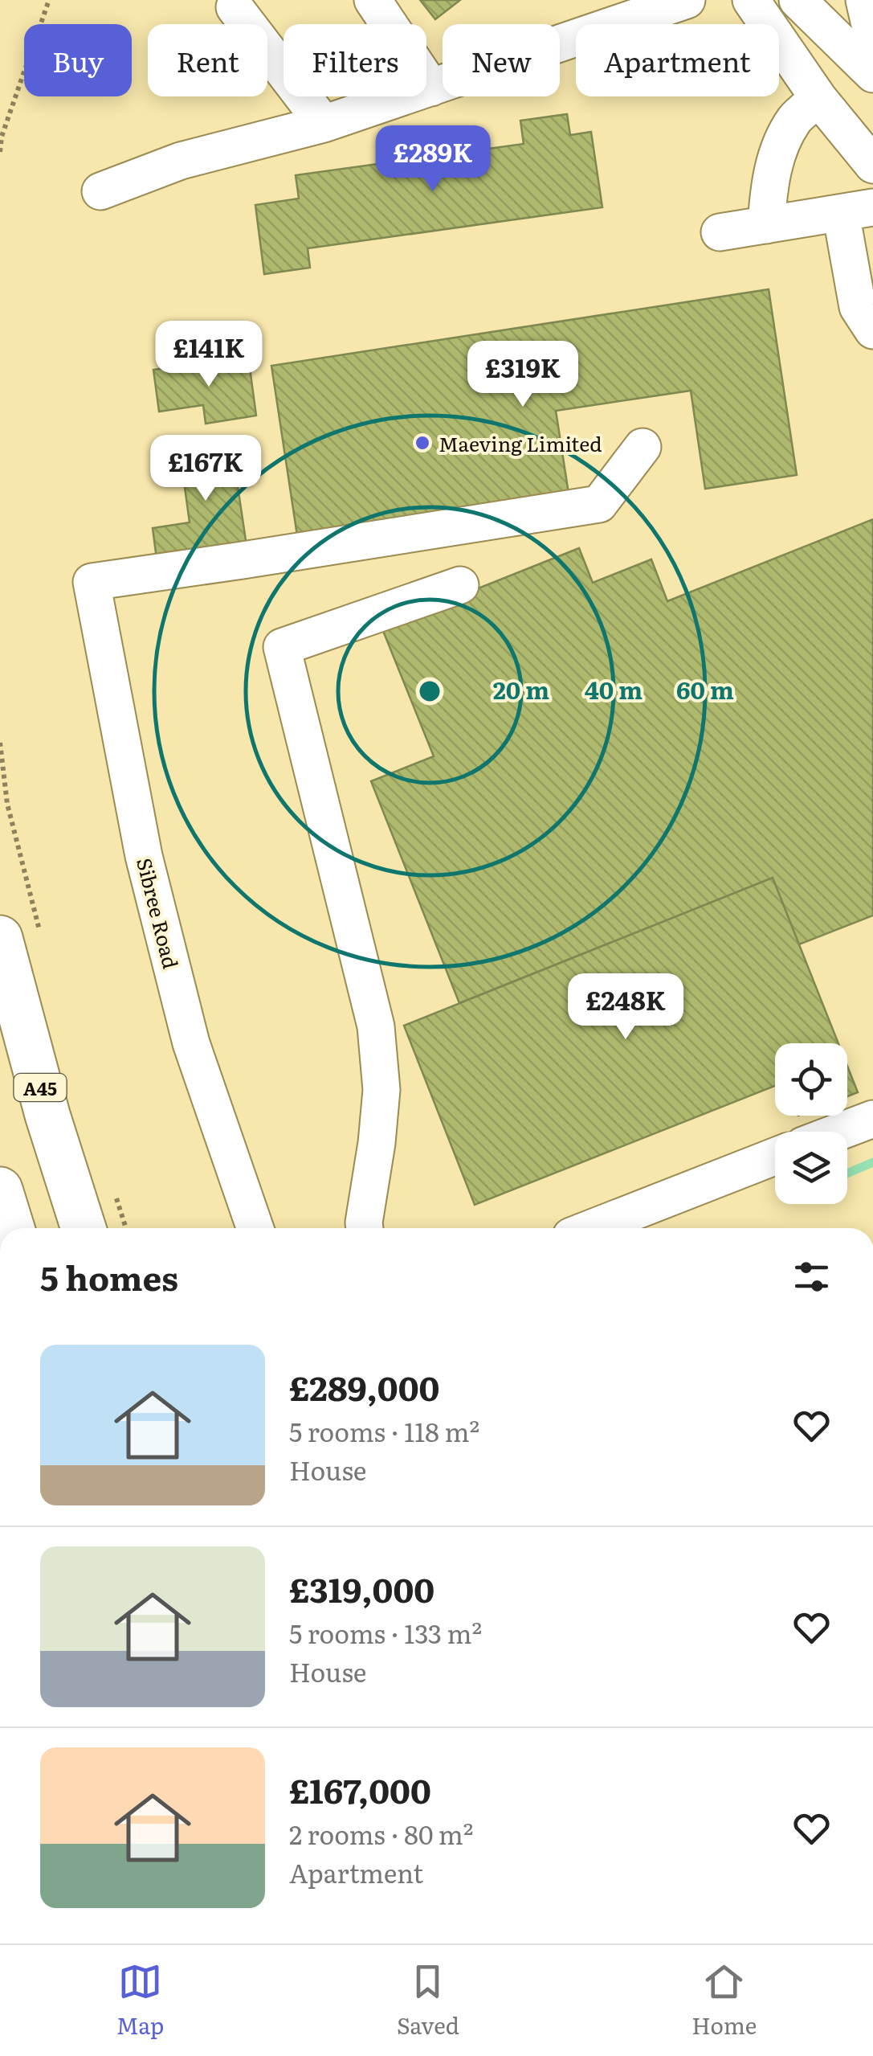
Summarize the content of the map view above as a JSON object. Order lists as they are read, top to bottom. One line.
{"streets":{"highway":["A45"],"lane":["Sibree Road"]},"places":["Maeving Limited"],"page":{"chip":["Buy","Rent","Filters","New","Apartment"],"price":["£289K","£141K","£319K","£167K","£248K"],"heading":"5 homes","list":[{"name":"£289,000","note":"5 rooms · 118 m² · House"},{"name":"£319,000","note":"5 rooms · 133 m² · House"},{"name":"£167,000","note":"2 rooms · 80 m² · Apartment"}],"tabs":["Map","Saved","Home"]},"rings":["20 m","40 m","60 m"]}
